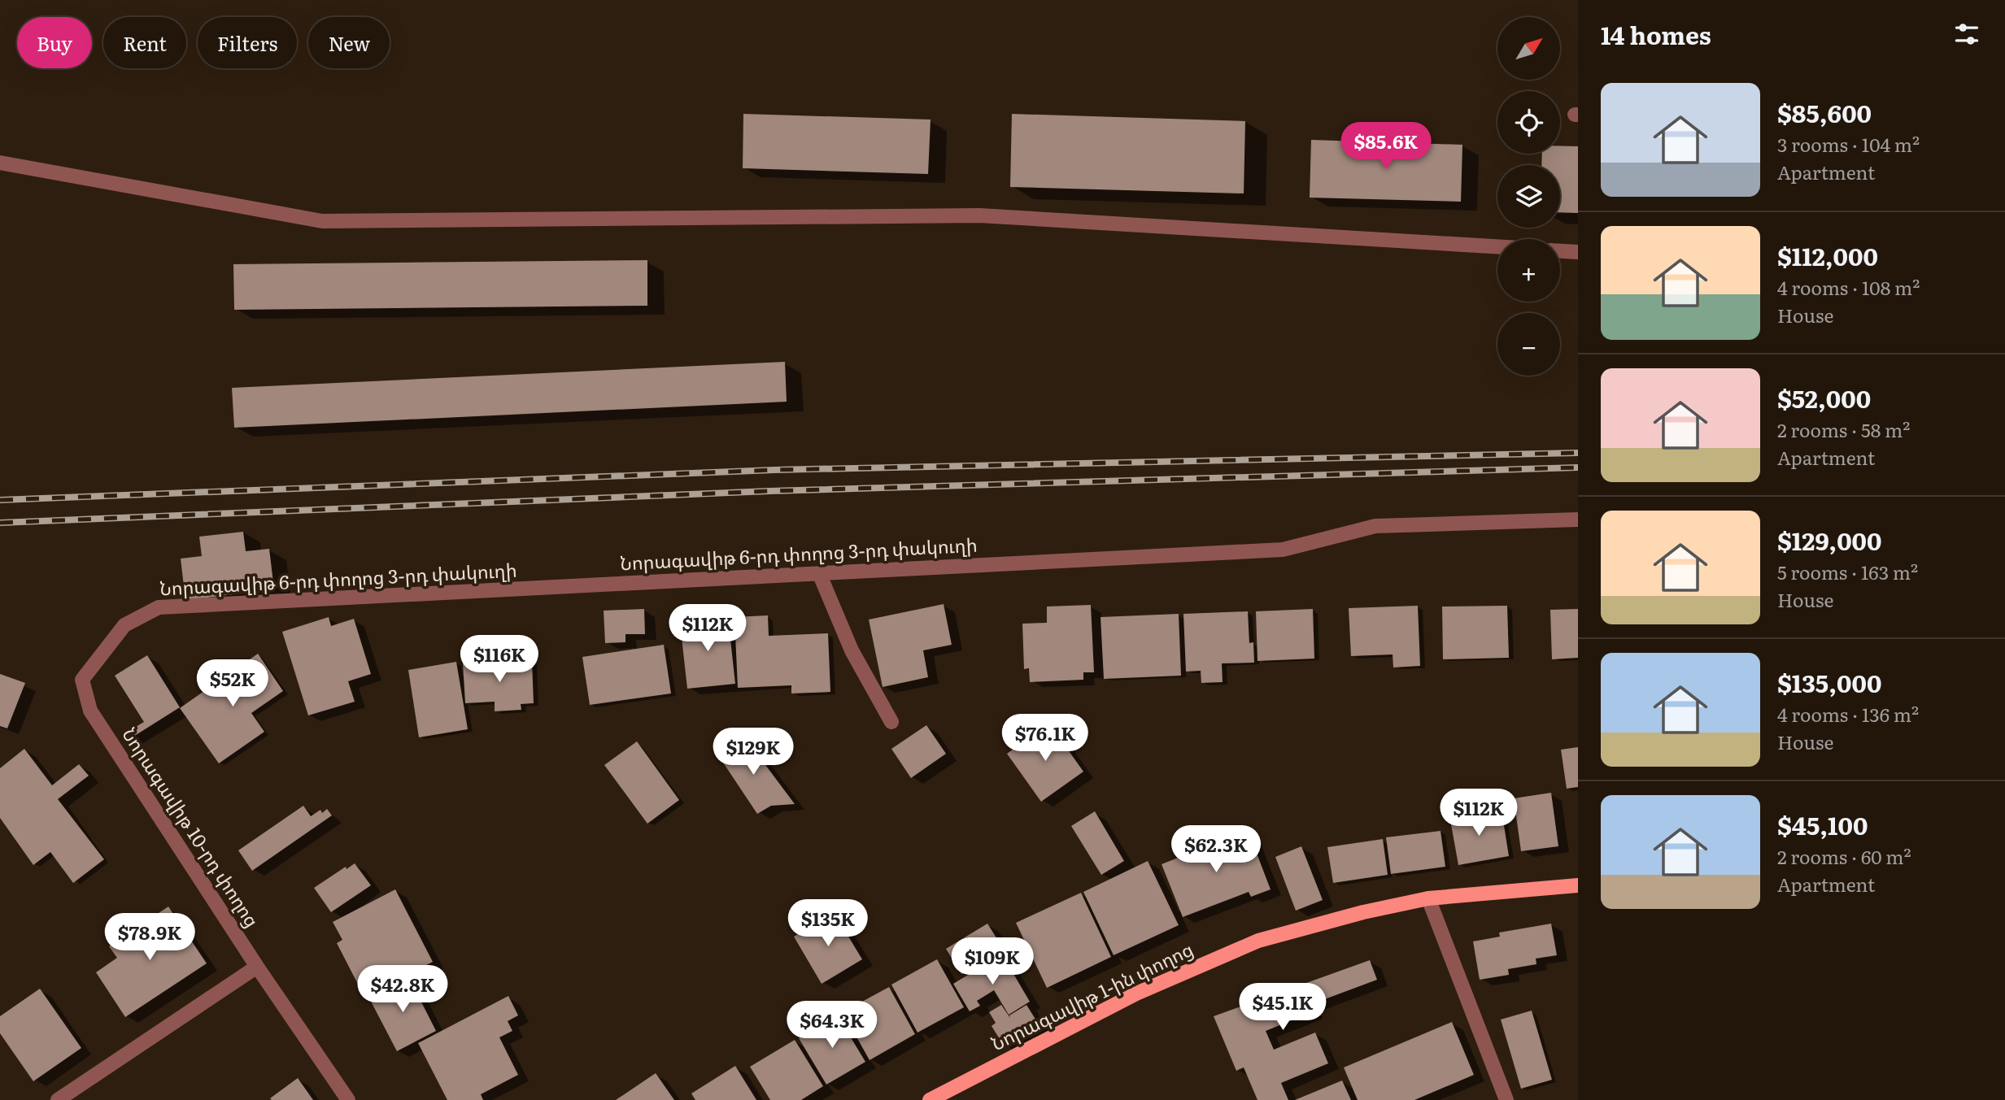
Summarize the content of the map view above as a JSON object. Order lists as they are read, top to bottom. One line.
{"streets":{"main road":["Նորագավիթ 1-ին փողոց"],"street":["Նորագավիթ 6-րդ փողոց 3-րդ փակուղի","Նորագավիթ 10-րդ փողոց"]},"crossings":[["Նորագավիթ 6-րդ փողոց 3-րդ փակուղի","Նորագավիթ 10-րդ փողոց"]],"north":"top right","page":{"heading":"14 homes","map_buttons":["+","−"],"chip":["Buy","Rent","Filters","New"],"list":[{"name":"$85,600","note":"3 rooms · 104 m² · Apartment"},{"name":"$112,000","note":"4 rooms · 108 m² · House"},{"name":"$52,000","note":"2 rooms · 58 m² · Apartment"},{"name":"$129,000","note":"5 rooms · 163 m² · House"},{"name":"$135,000","note":"4 rooms · 136 m² · House"},{"name":"$45,100","note":"2 rooms · 60 m² · Apartment"}],"price":["$85.6K","$112K","$116K","$52K","$76.1K","$129K","$112K","$62.3K","$135K","$78.9K","$109K","$42.8K","$45.1K","$64.3K"]}}
